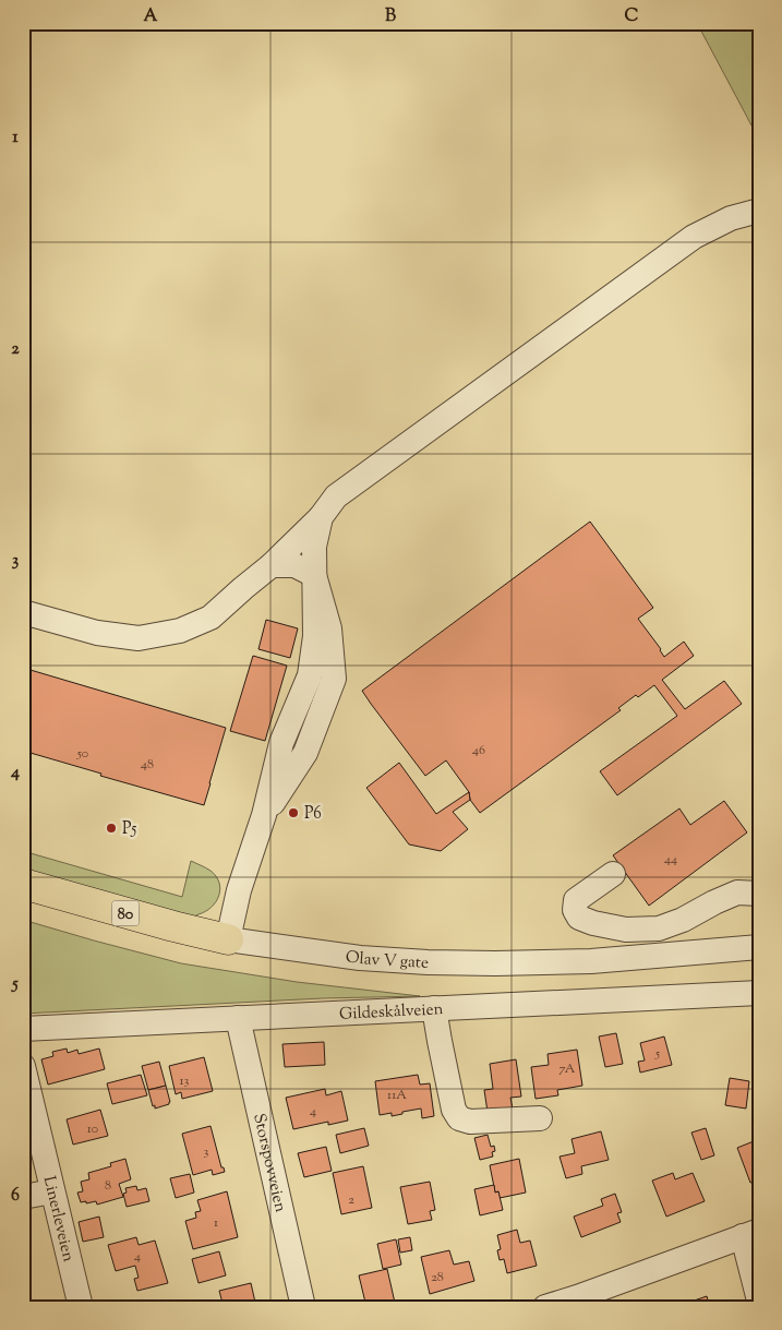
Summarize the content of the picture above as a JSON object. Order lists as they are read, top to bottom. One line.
{"streets":{"highway":["80","Olav V gate"],"street":["Gildeskålveien","Storspovveien","Linerleveien"]},"crossings":[["Gildeskålveien","Storspovveien"]],"places":["P6","P5"],"house_numbers":["46","50","48","44","5","7A","13","11A","4","10","3","8","2","1","4","28"],"grid":{"columns":["A","B","C"],"rows":["1","2","3","4","5","6"]}}
